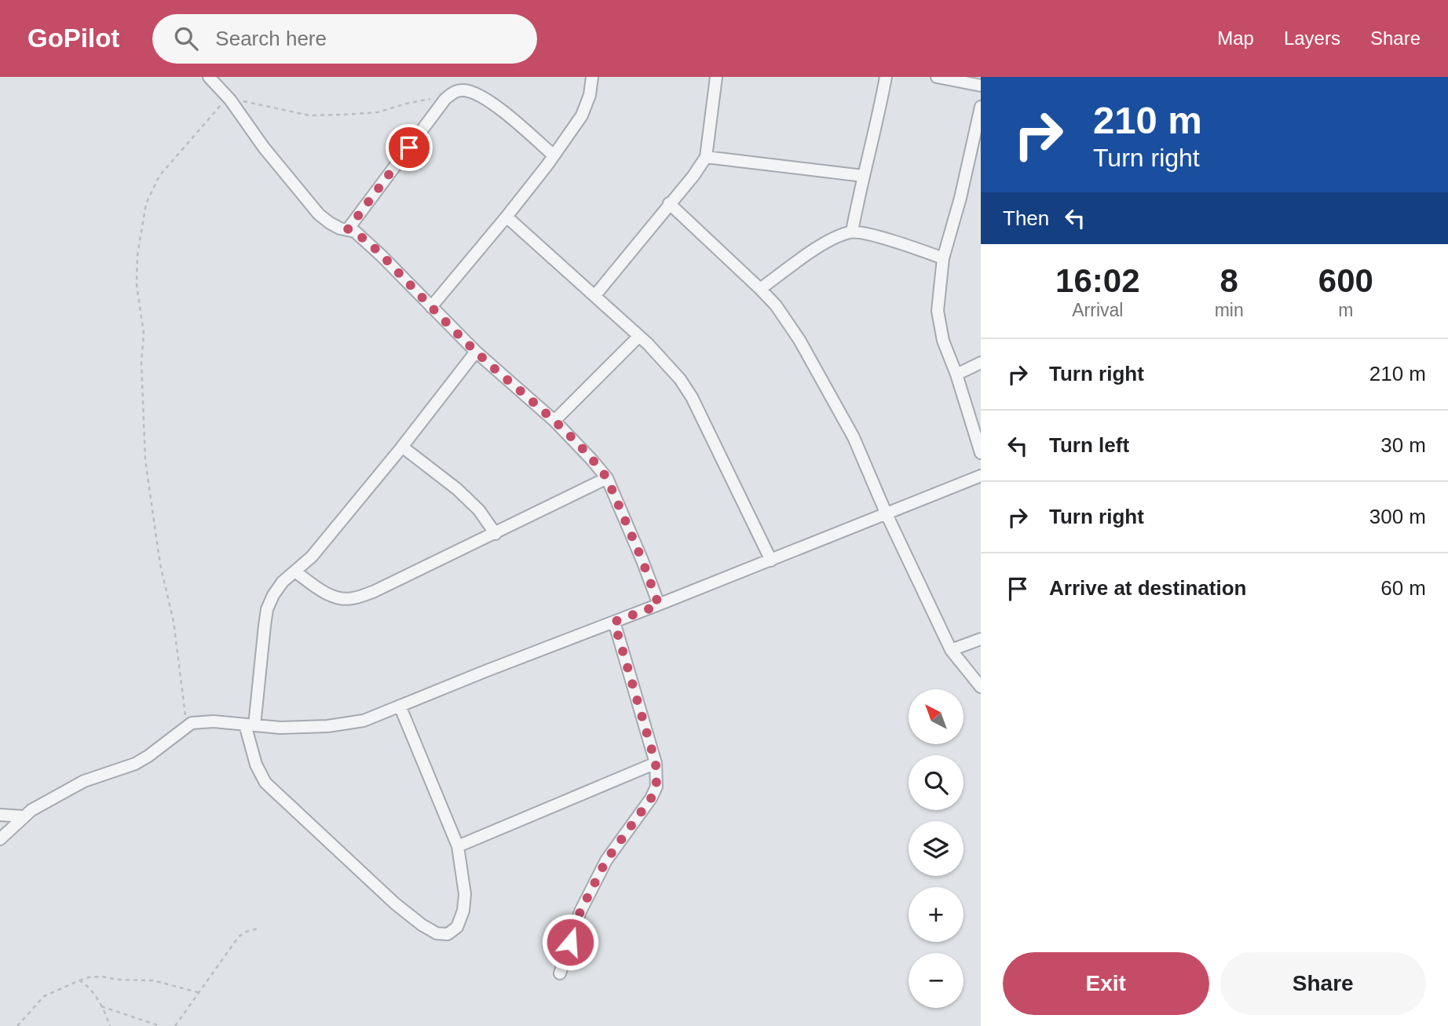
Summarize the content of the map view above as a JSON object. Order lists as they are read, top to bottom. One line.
{"north":"top left","page":{"header":"GoPilot","search":"Search here","nav":["Map","Layers","Share"],"turn":["210 m","Turn right"],"then":"Then","eta":["16:02","Arrival","8","min","600","m"],"list":[{"name":"Turn right","value":"210 m"},{"name":"Turn left","value":"30 m"},{"name":"Turn right","value":"300 m"},{"name":"Arrive at destination","value":"60 m"}],"map_buttons":["+","−"],"buttons":["Exit","Share"]}}
